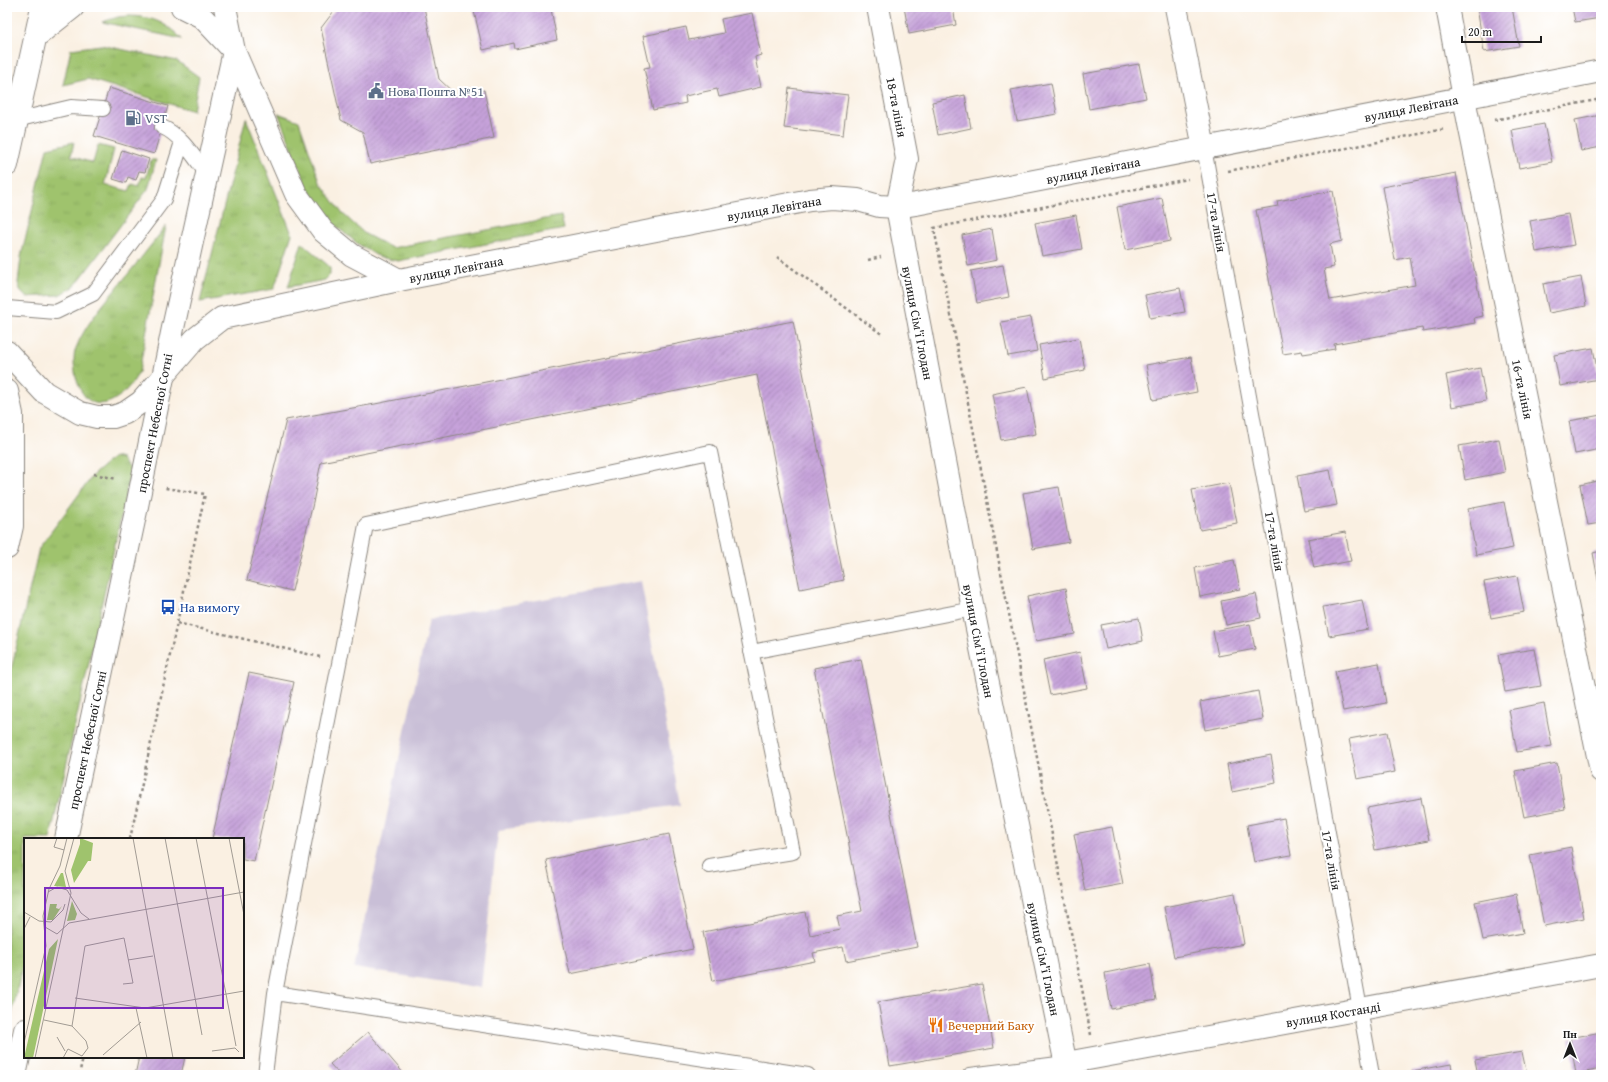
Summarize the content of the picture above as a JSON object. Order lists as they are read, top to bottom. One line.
{"streets":{"main road":["18-та лінія","вулиця Левітана","17-та лінія","вулиця Сім'ї Глодан","16-та лінія","проспект Небесної Сотні","вулиця Костанді"]},"crossings":[["18-та лінія","вулиця Левітана"],["18-та лінія","вулиця Сім'ї Глодан"],["вулиця Левітана","17-та лінія"],["вулиця Левітана","вулиця Сім'ї Глодан"],["вулиця Левітана","16-та лінія"],["вулиця Левітана","проспект Небесної Сотні"],["17-та лінія","вулиця Костанді"],["вулиця Сім'ї Глодан","вулиця Костанді"]],"places":{"public building":["Нова Пошта №51"],"fuel station":["VST"],"bus stop":["На вимогу"],"restaurant":["Вечерний Баку"]},"scale_bar":"20 m","north":"top"}
